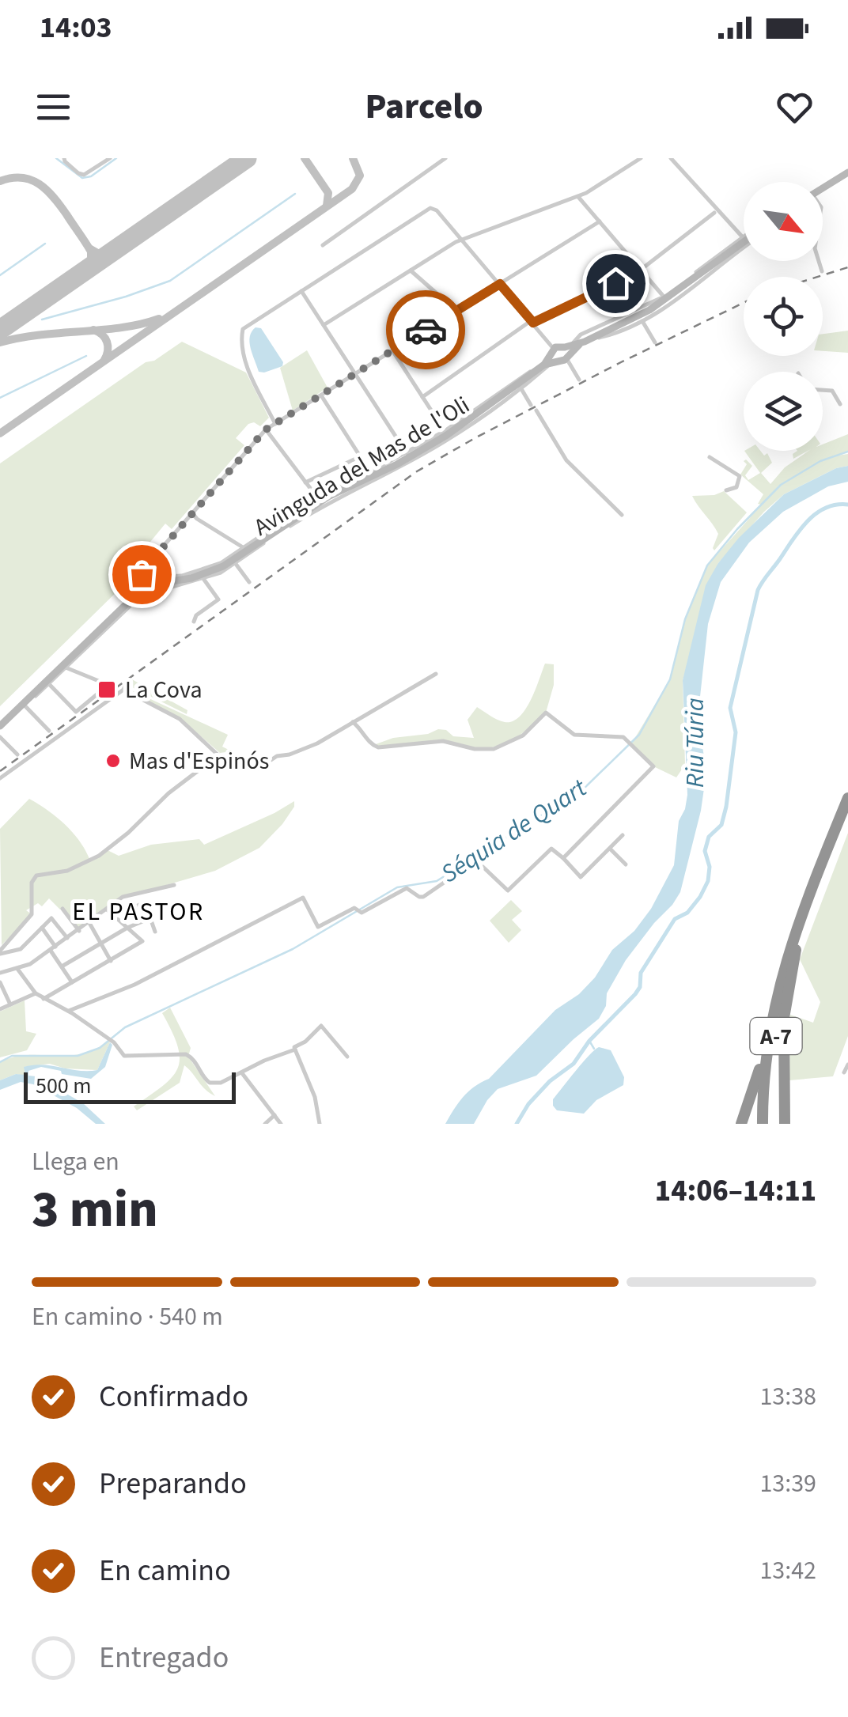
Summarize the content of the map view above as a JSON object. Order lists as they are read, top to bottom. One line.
{"streets":{"highway":["A-7"],"street":["Avinguda del Mas de l'Oli"]},"districts":["EL PASTOR"],"water":["Riu Túria","Séquia de Quart"],"places":{"transit":["La Cova"],"other":["Mas d'Espinós"]},"scale_bar":"500 m","north":"bottom right","page":{"status":"14:03","header":"Parcelo","scale":"500 m","heading":["3 min","Llega en","14:06–14:11"],"bar":"En camino · 540 m","list":[["Confirmado","13:38"],["Preparando","13:39"],["En camino","13:42"],"Entregado"]}}
